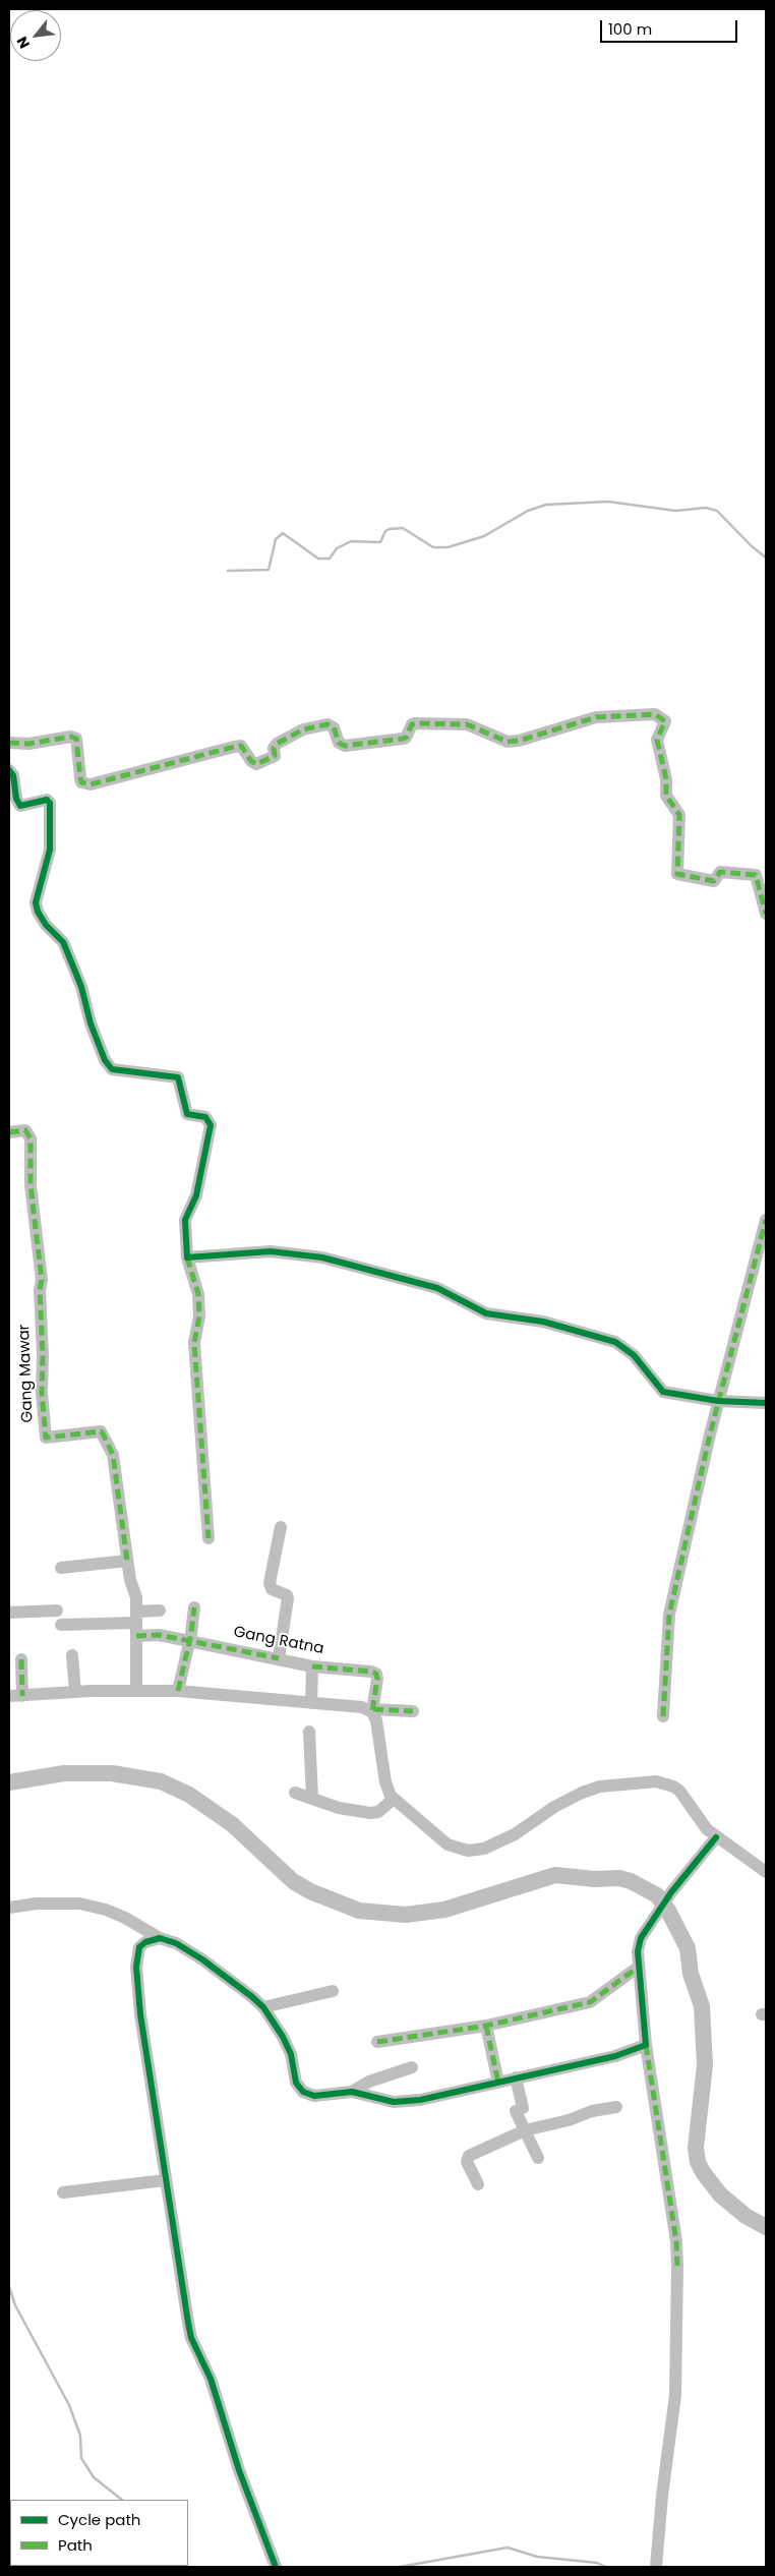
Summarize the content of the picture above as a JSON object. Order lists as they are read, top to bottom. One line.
{"streets":{"street":["Gang Mawar","Gang Ratna"]},"crossings":[["Gang Mawar","Gang Ratna"]],"legend":["Cycle path","Path"],"scale_bar":"100 m","north":"bottom left"}
